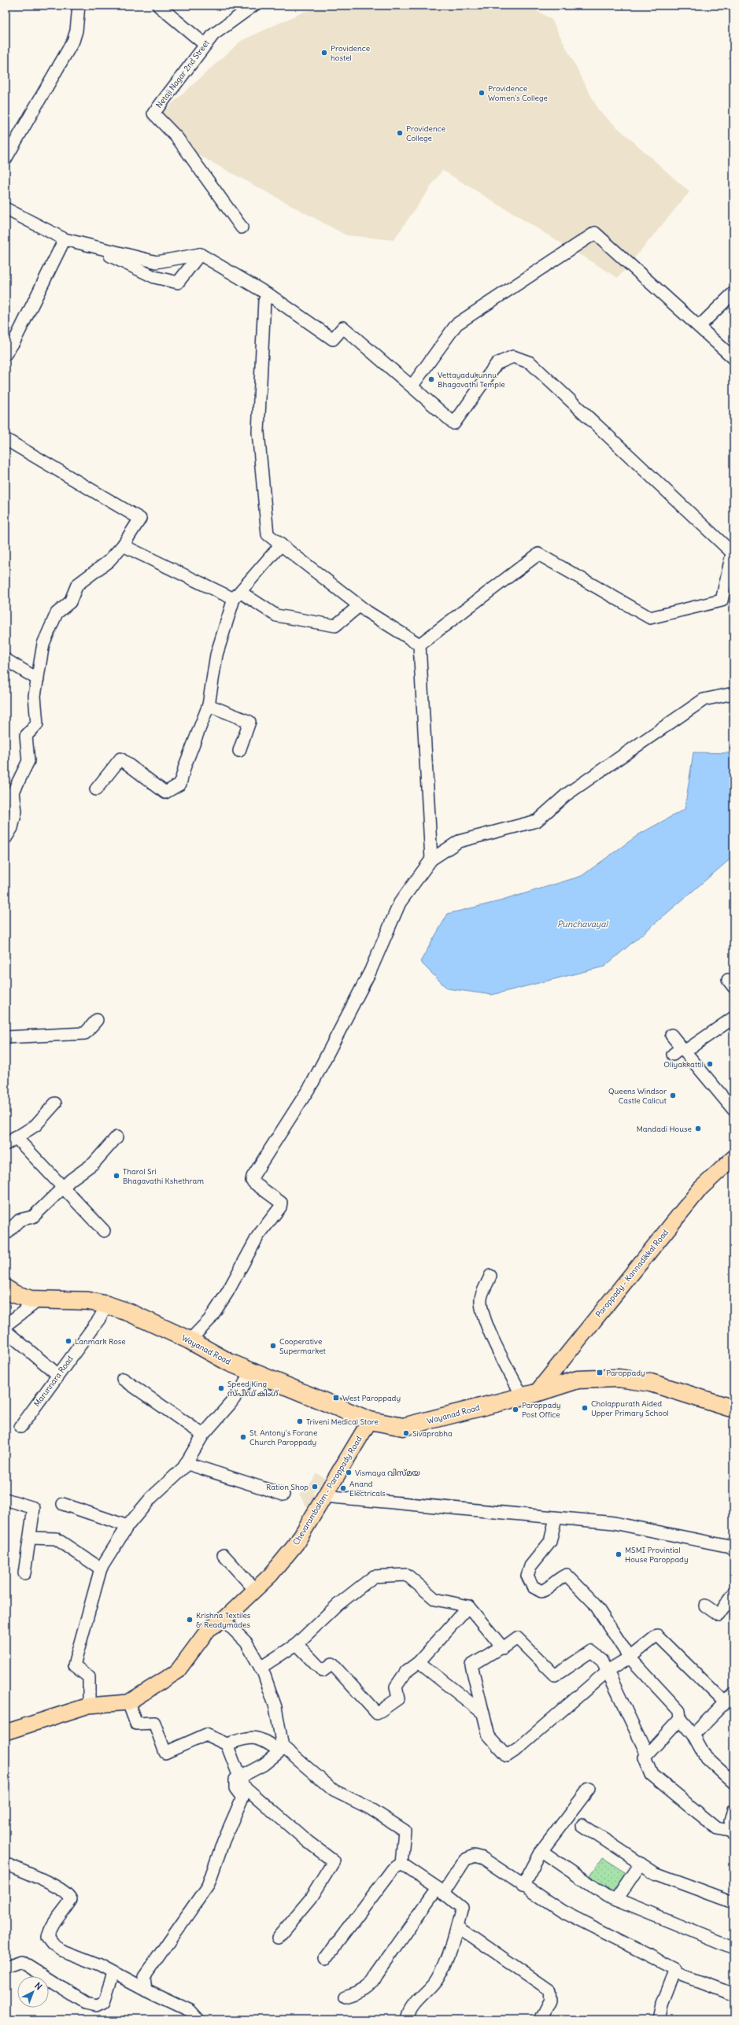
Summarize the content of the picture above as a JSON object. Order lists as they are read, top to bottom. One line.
{"streets":{"highway":["Wayanad Road"],"main road":["Paroppady - Kannadikkal Road","Chevarambalam - Paroppady Road"],"street":["Netaji Nagar 2nd Street","Marunnara Road"]},"crossings":[["Paroppady - Kannadikkal Road","Wayanad Road"],["Wayanad Road","Marunnara Road"],["Wayanad Road","Chevarambalam - Paroppady Road"]],"water":["Punchavayal"],"places":{"other":["Providence hostel","Providence Women's College","Providence College","Vettayadukunnu Bhagavathi Temple","Oliyakkattil","Queens Windsor Castle Calicut","Mandadi House","Tharol Sri Bhagavathi Kshethram","Lanmark Rose","Cooperative Supermarket","Speed King സ്പീഡ് കിംഗ്","Cholappurath Aided Upper Primary School","Paroppady Post Office","Triveni Medical Store","Sivaprabha","St. Antony's Forane Church Paroppady","Vismaya വിസ്മയ","Ration Shop","Anand Electricals","MSMI Provintial House Paroppady","Krishna Textiles & Readymades"],"transit":["Paroppady","West Paroppady"]},"north":"top right"}
